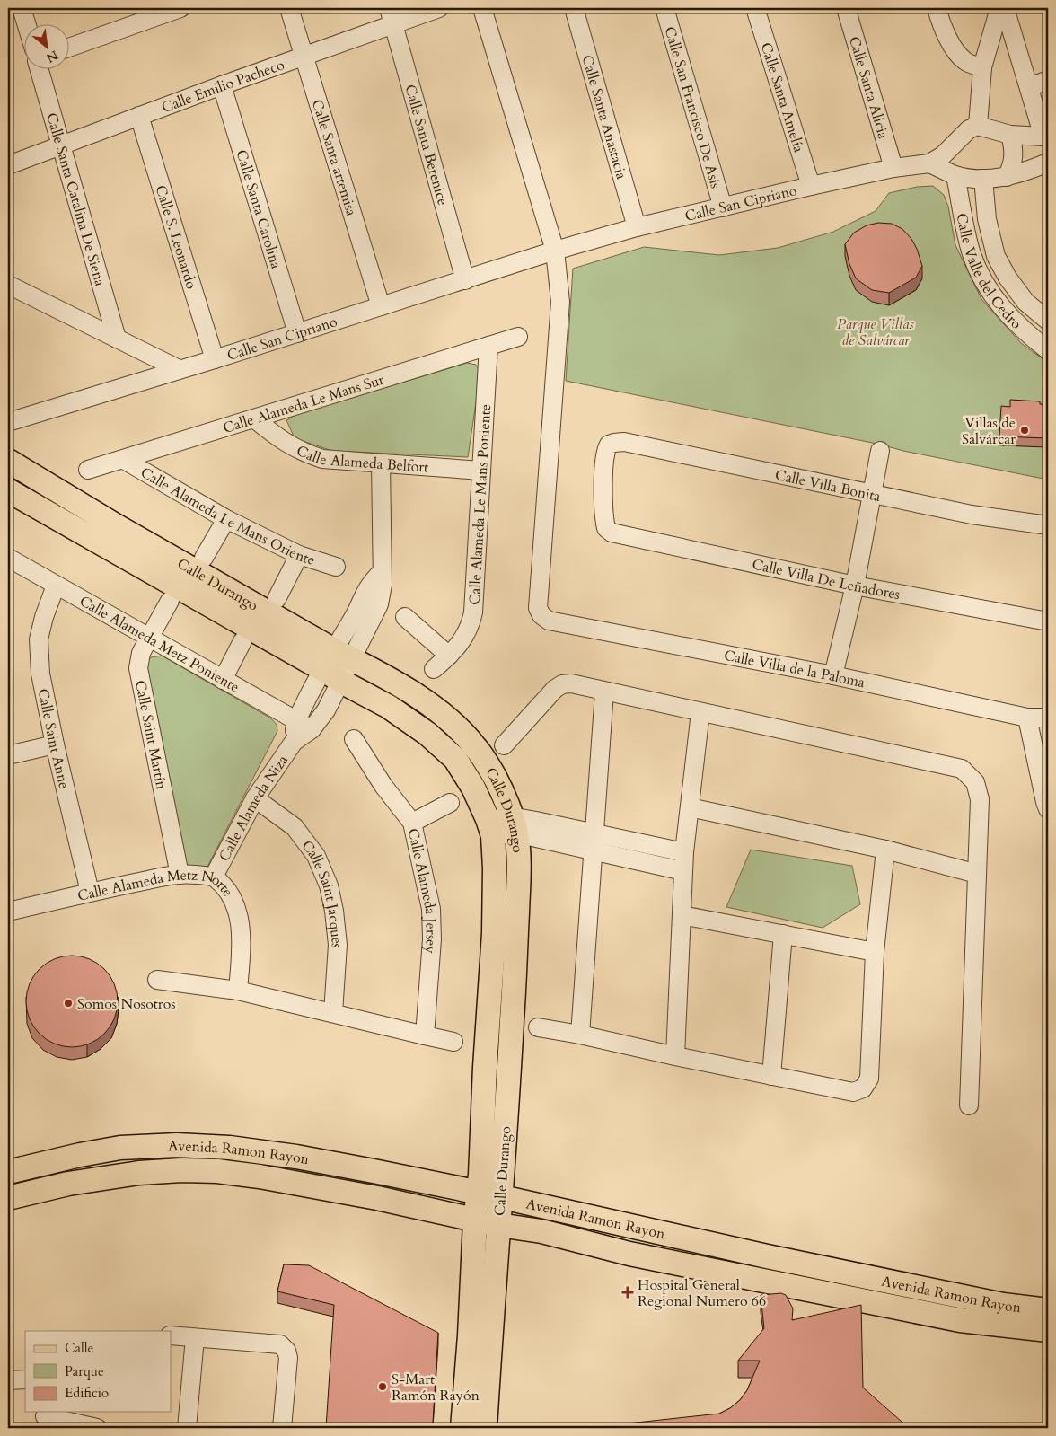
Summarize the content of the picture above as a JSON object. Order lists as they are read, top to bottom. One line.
{"streets":{"main road":["Calle Durango","Avenida Ramon Rayon"],"street":["Calle Emilio Pacheco","Calle Santa Alicia","Calle Santa Amelía","Calle San Francisco De Asís","Calle Santa Anastacia","Calle Santa Berenice","Calle Santa artemisa","Calle Santa Catalina De Siena","Calle San Cipriano","Calle Santa Carolina","Calle S. Leonardo","Calle Valle del Cedro","Calle Alameda Le Mans Sur","Calle Alameda Belfort","Calle Villa Bonita","Calle Alameda Le Mans Poniente","Calle Alameda Le Mans Oriente","Calle Villa De Leñadores","Calle Alameda Metz Poniente","Calle Villa de la Paloma","Calle Saint Martín","Calle Saint Anne","Calle Alameda Niza","Calle Alameda Jersey","Calle Saint Jacques","Calle Alameda Metz Norte"]},"crossings":[["Calle Emilio Pacheco","Calle Santa Berenice"],["Calle Emilio Pacheco","Calle Santa artemisa"],["Calle Emilio Pacheco","Calle Santa Catalina De Siena"],["Calle Emilio Pacheco","Calle Santa Carolina"],["Calle Emilio Pacheco","Calle S. Leonardo"],["Calle Santa Alicia","Calle San Cipriano"],["Calle Santa Amelía","Calle San Cipriano"],["Calle San Francisco De Asís","Calle San Cipriano"],["Calle Santa Anastacia","Calle San Cipriano"],["Calle Santa Berenice","Calle San Cipriano"],["Calle Santa artemisa","Calle San Cipriano"],["Calle San Cipriano","Calle Santa Carolina"],["Calle San Cipriano","Calle S. Leonardo"],["Calle San Cipriano","Calle Villa de la Paloma"],["Calle Alameda Le Mans Sur","Calle Alameda Belfort"],["Calle Alameda Le Mans Sur","Calle Alameda Le Mans Poniente"],["Calle Alameda Le Mans Sur","Calle Alameda Le Mans Oriente"],["Calle Alameda Belfort","Calle Alameda Le Mans Poniente"],["Calle Villa Bonita","Calle Villa De Leñadores"],["Calle Durango","Calle Alameda Niza"],["Calle Durango","Avenida Ramon Rayon"],["Calle Alameda Metz Poniente","Calle Saint Martín"],["Calle Alameda Metz Poniente","Calle Saint Anne"],["Calle Alameda Metz Poniente","Calle Alameda Niza"],["Calle Saint Martín","Calle Alameda Metz Norte"],["Calle Saint Anne","Calle Alameda Metz Norte"],["Calle Alameda Niza","Calle Saint Jacques"],["Calle Alameda Niza","Calle Alameda Metz Norte"]],"parks":["Parque Villas de Salvárcar"],"places":{"other":["Villas de Salvárcar","Somos Nosotros","S-Mart Ramón Rayón"],"health":["Hospital General Regional Numero 66"]},"legend":["Calle","Parque","Edificio"],"north":"bottom right"}
